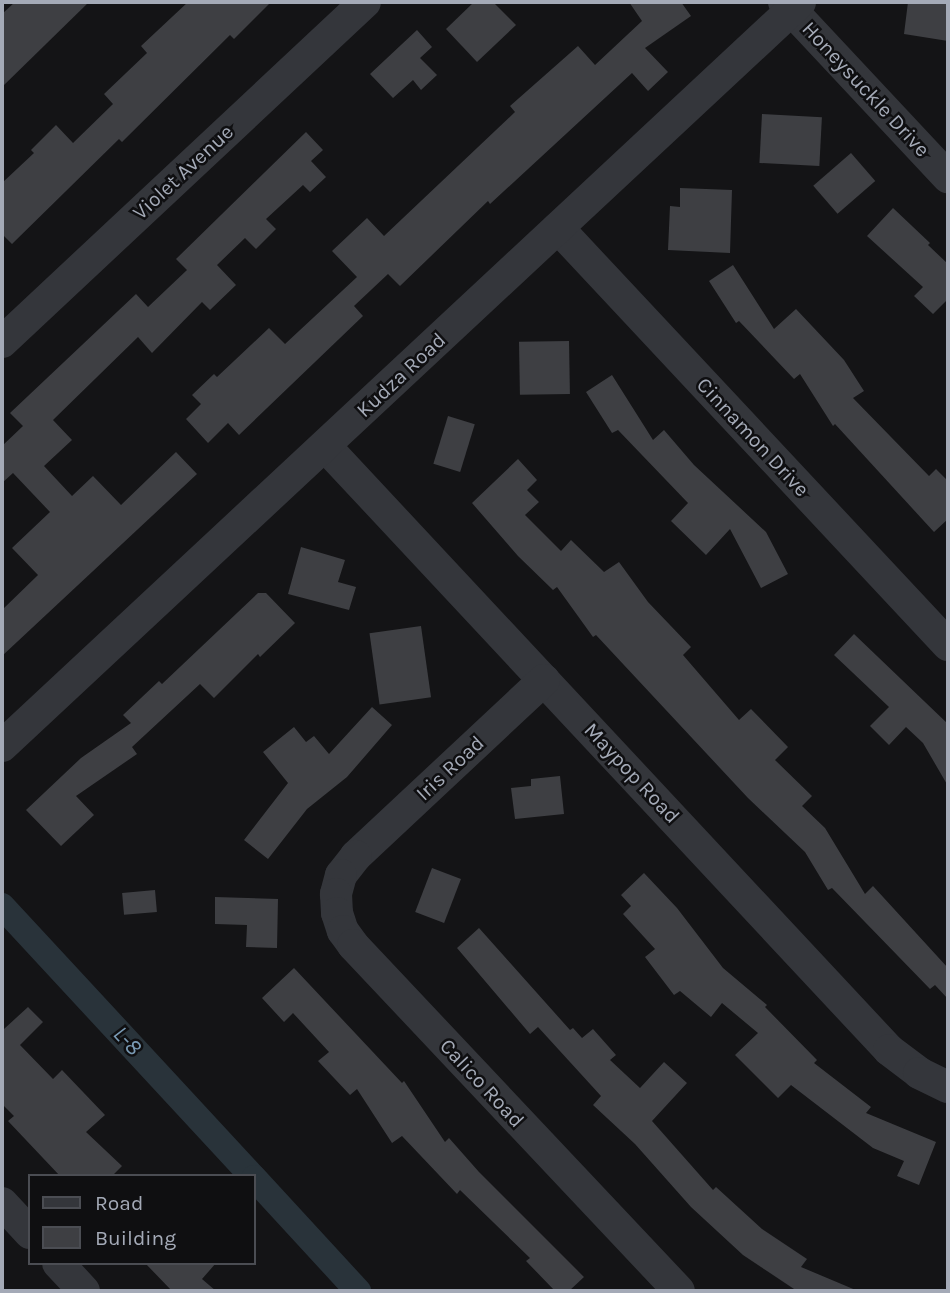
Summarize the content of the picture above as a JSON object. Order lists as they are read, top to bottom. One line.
{"streets":{"street":["Honeysuckle Drive","Violet Avenue","Kudza Road","Cinnamon Drive","Iris Road","Maypop Road","Calico Road"]},"crossings":[["Honeysuckle Drive","Kudza Road"],["Kudza Road","Cinnamon Drive"],["Kudza Road","Maypop Road"],["Iris Road","Maypop Road"],["Iris Road","Calico Road"]],"water":["L-8"],"legend":["Road","Building"]}
